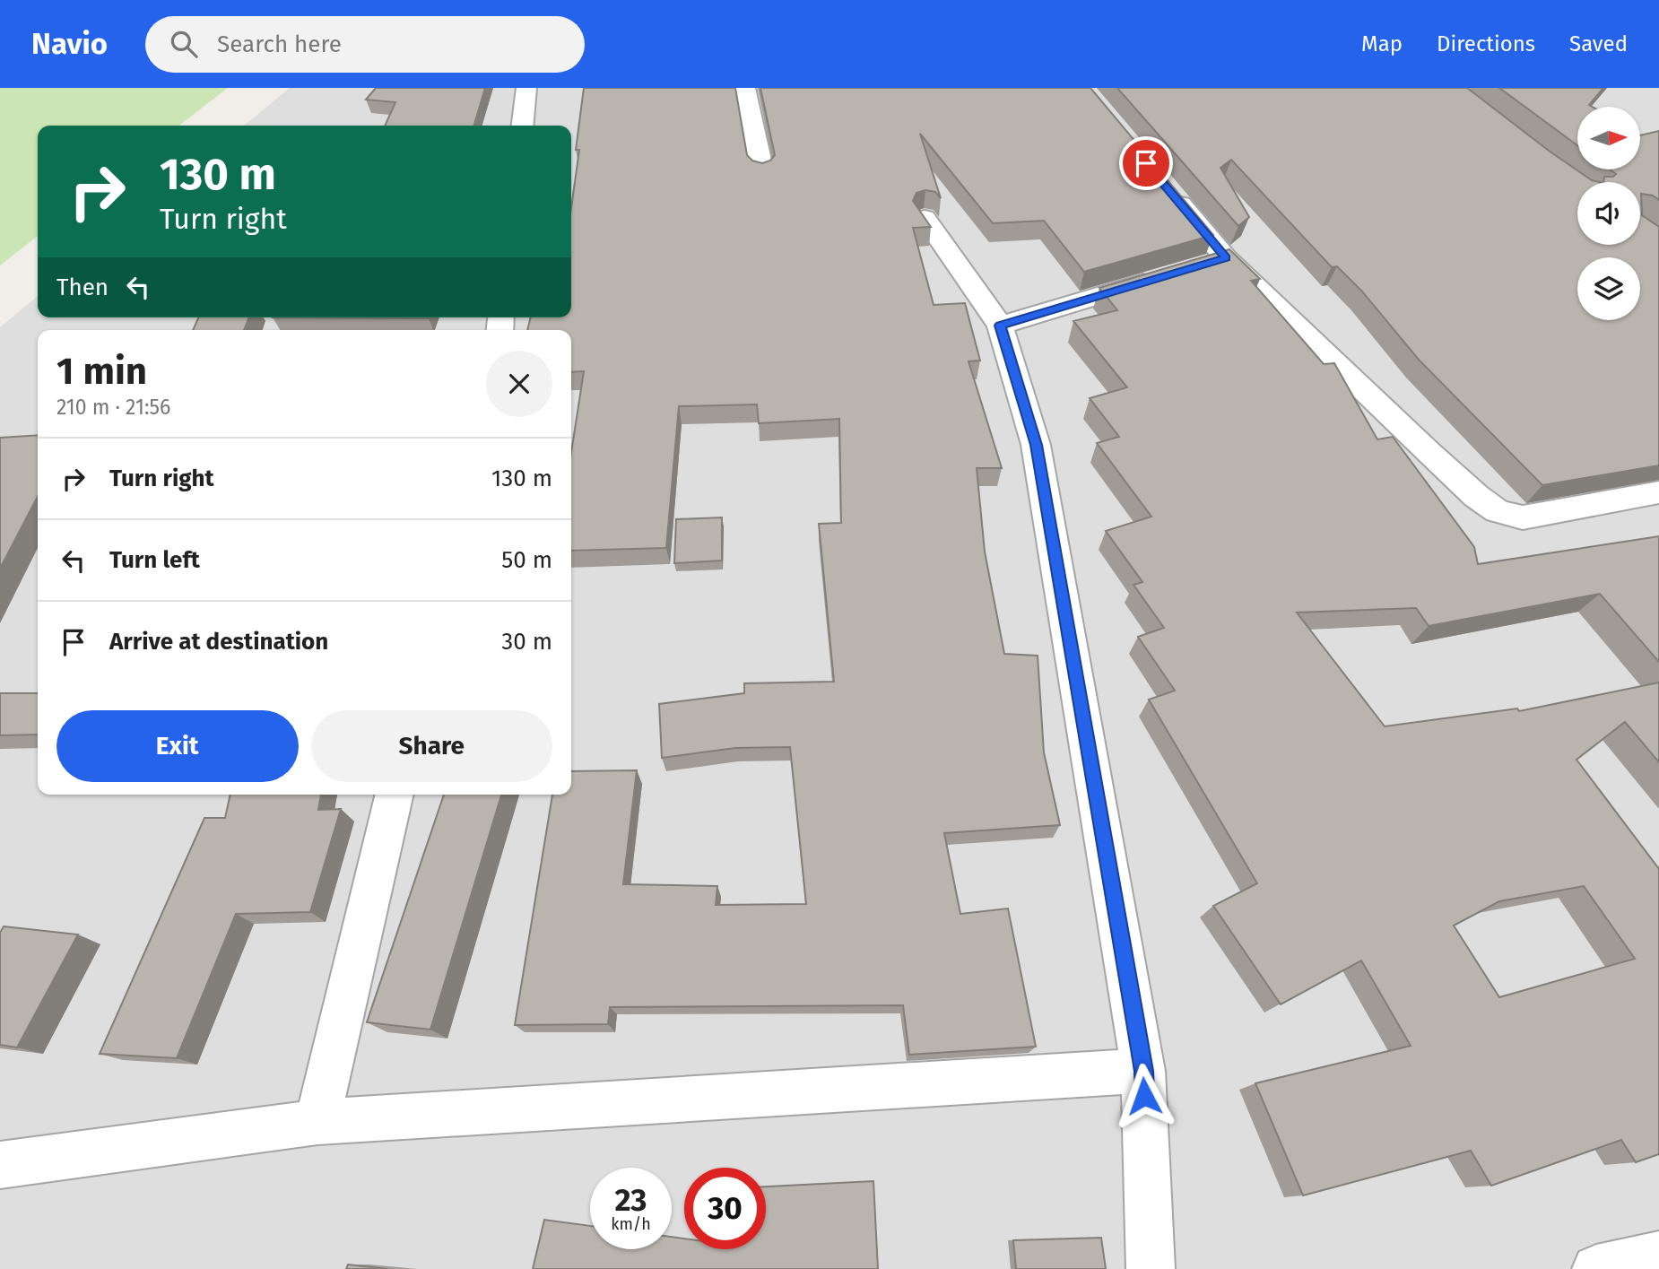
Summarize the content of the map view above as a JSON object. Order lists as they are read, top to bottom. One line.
{"north":"right","page":{"header":"Navio","search":"Search here","nav":["Map","Directions","Saved"],"turn":["130 m","Turn right"],"then":"Then","heading":["1 min","210 m · 21:56"],"list":[{"name":"Turn right","value":"130 m"},{"name":"Turn left","value":"50 m"},{"name":"Arrive at destination","value":"30 m"}],"buttons":["Exit","Share"],"speed":"23 km/h","limit":"30"}}
